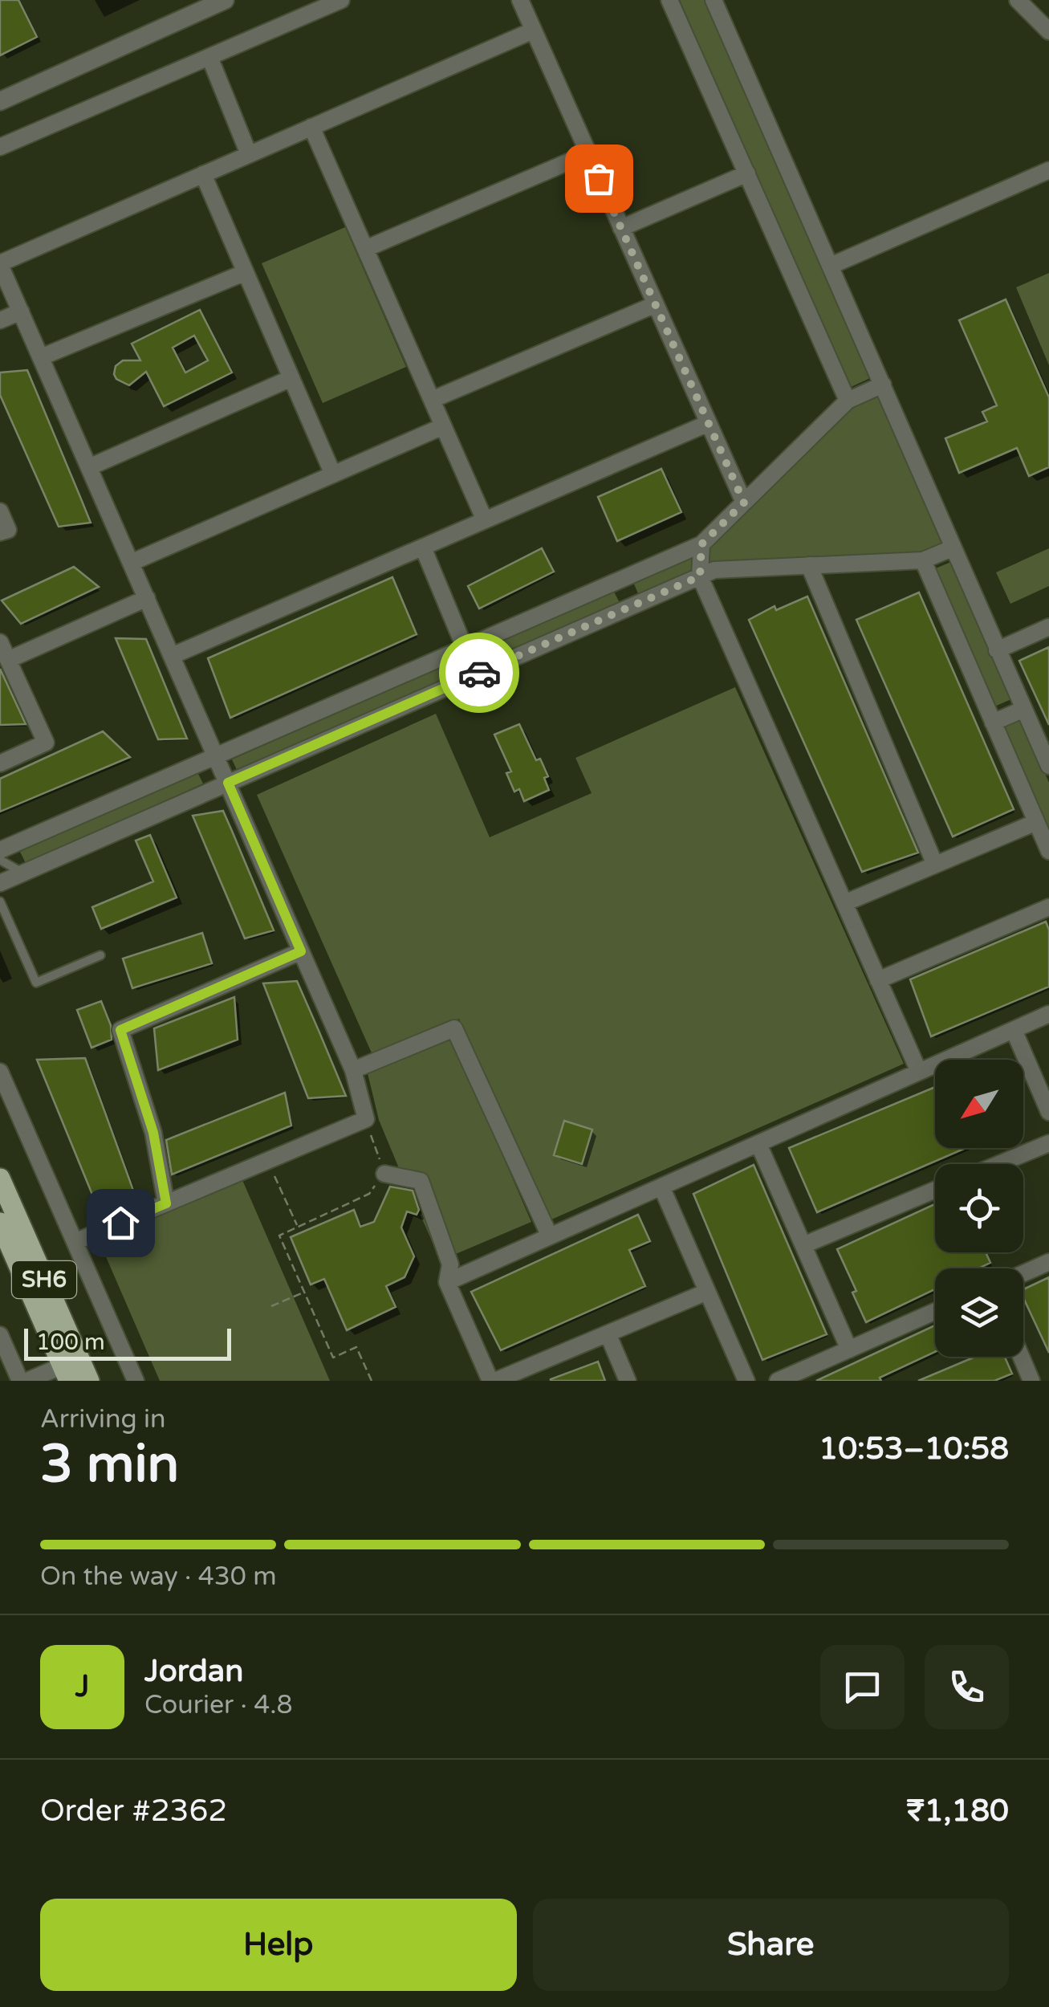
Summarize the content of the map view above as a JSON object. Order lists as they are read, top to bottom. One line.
{"streets":{"main road":["SH6"]},"scale_bar":"100 m","north":"bottom left","page":{"scale":"100 m","heading":["3 min","Arriving in","10:53–10:58"],"panel":["Jordan","Courier · 4.8","Order #2362","₹1,180"],"bar":"On the way · 430 m","round":"J","buttons":["Help","Share"]}}
